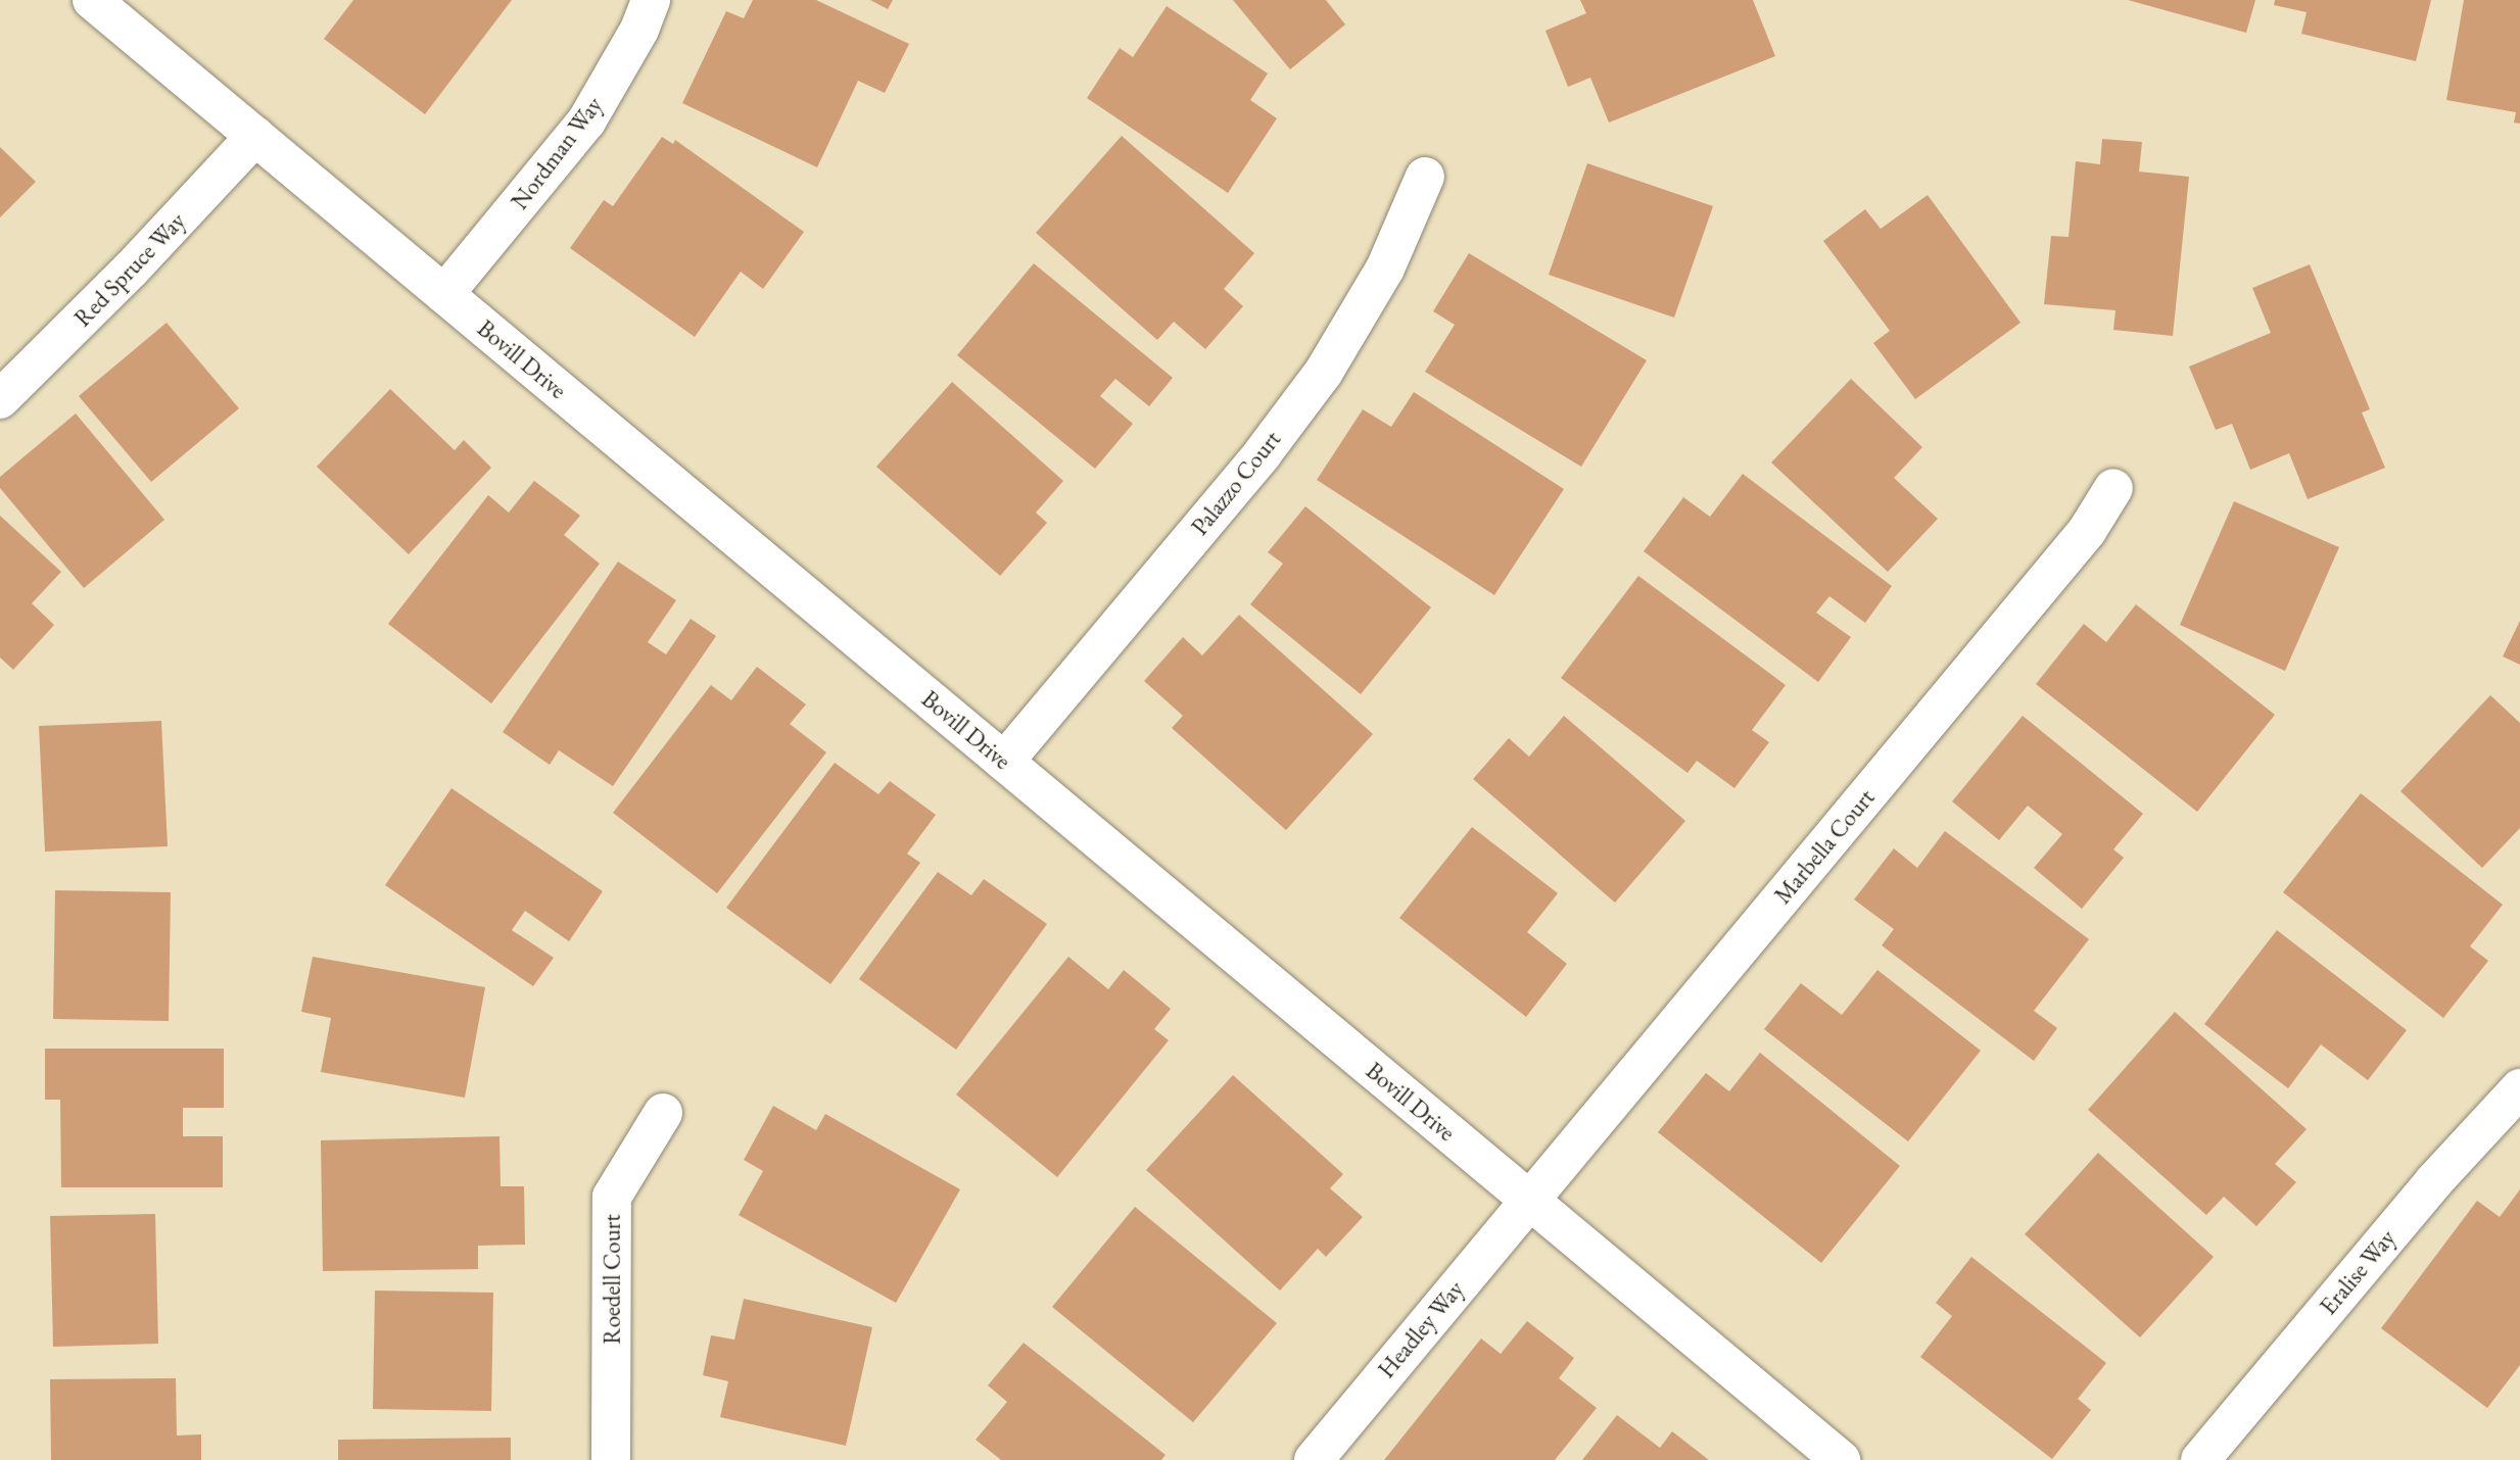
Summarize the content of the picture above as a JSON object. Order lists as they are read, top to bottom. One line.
{"streets":{"street":["Nordman Way","Red Spruce Way","Bovill Drive","Palazzo Court","Marbella Court","Eralise Way","Roedell Court","Headley Way"]},"crossings":[["Nordman Way","Bovill Drive"],["Red Spruce Way","Bovill Drive"],["Bovill Drive","Palazzo Court"],["Bovill Drive","Marbella Court"],["Bovill Drive","Headley Way"],["Marbella Court","Headley Way"]]}
